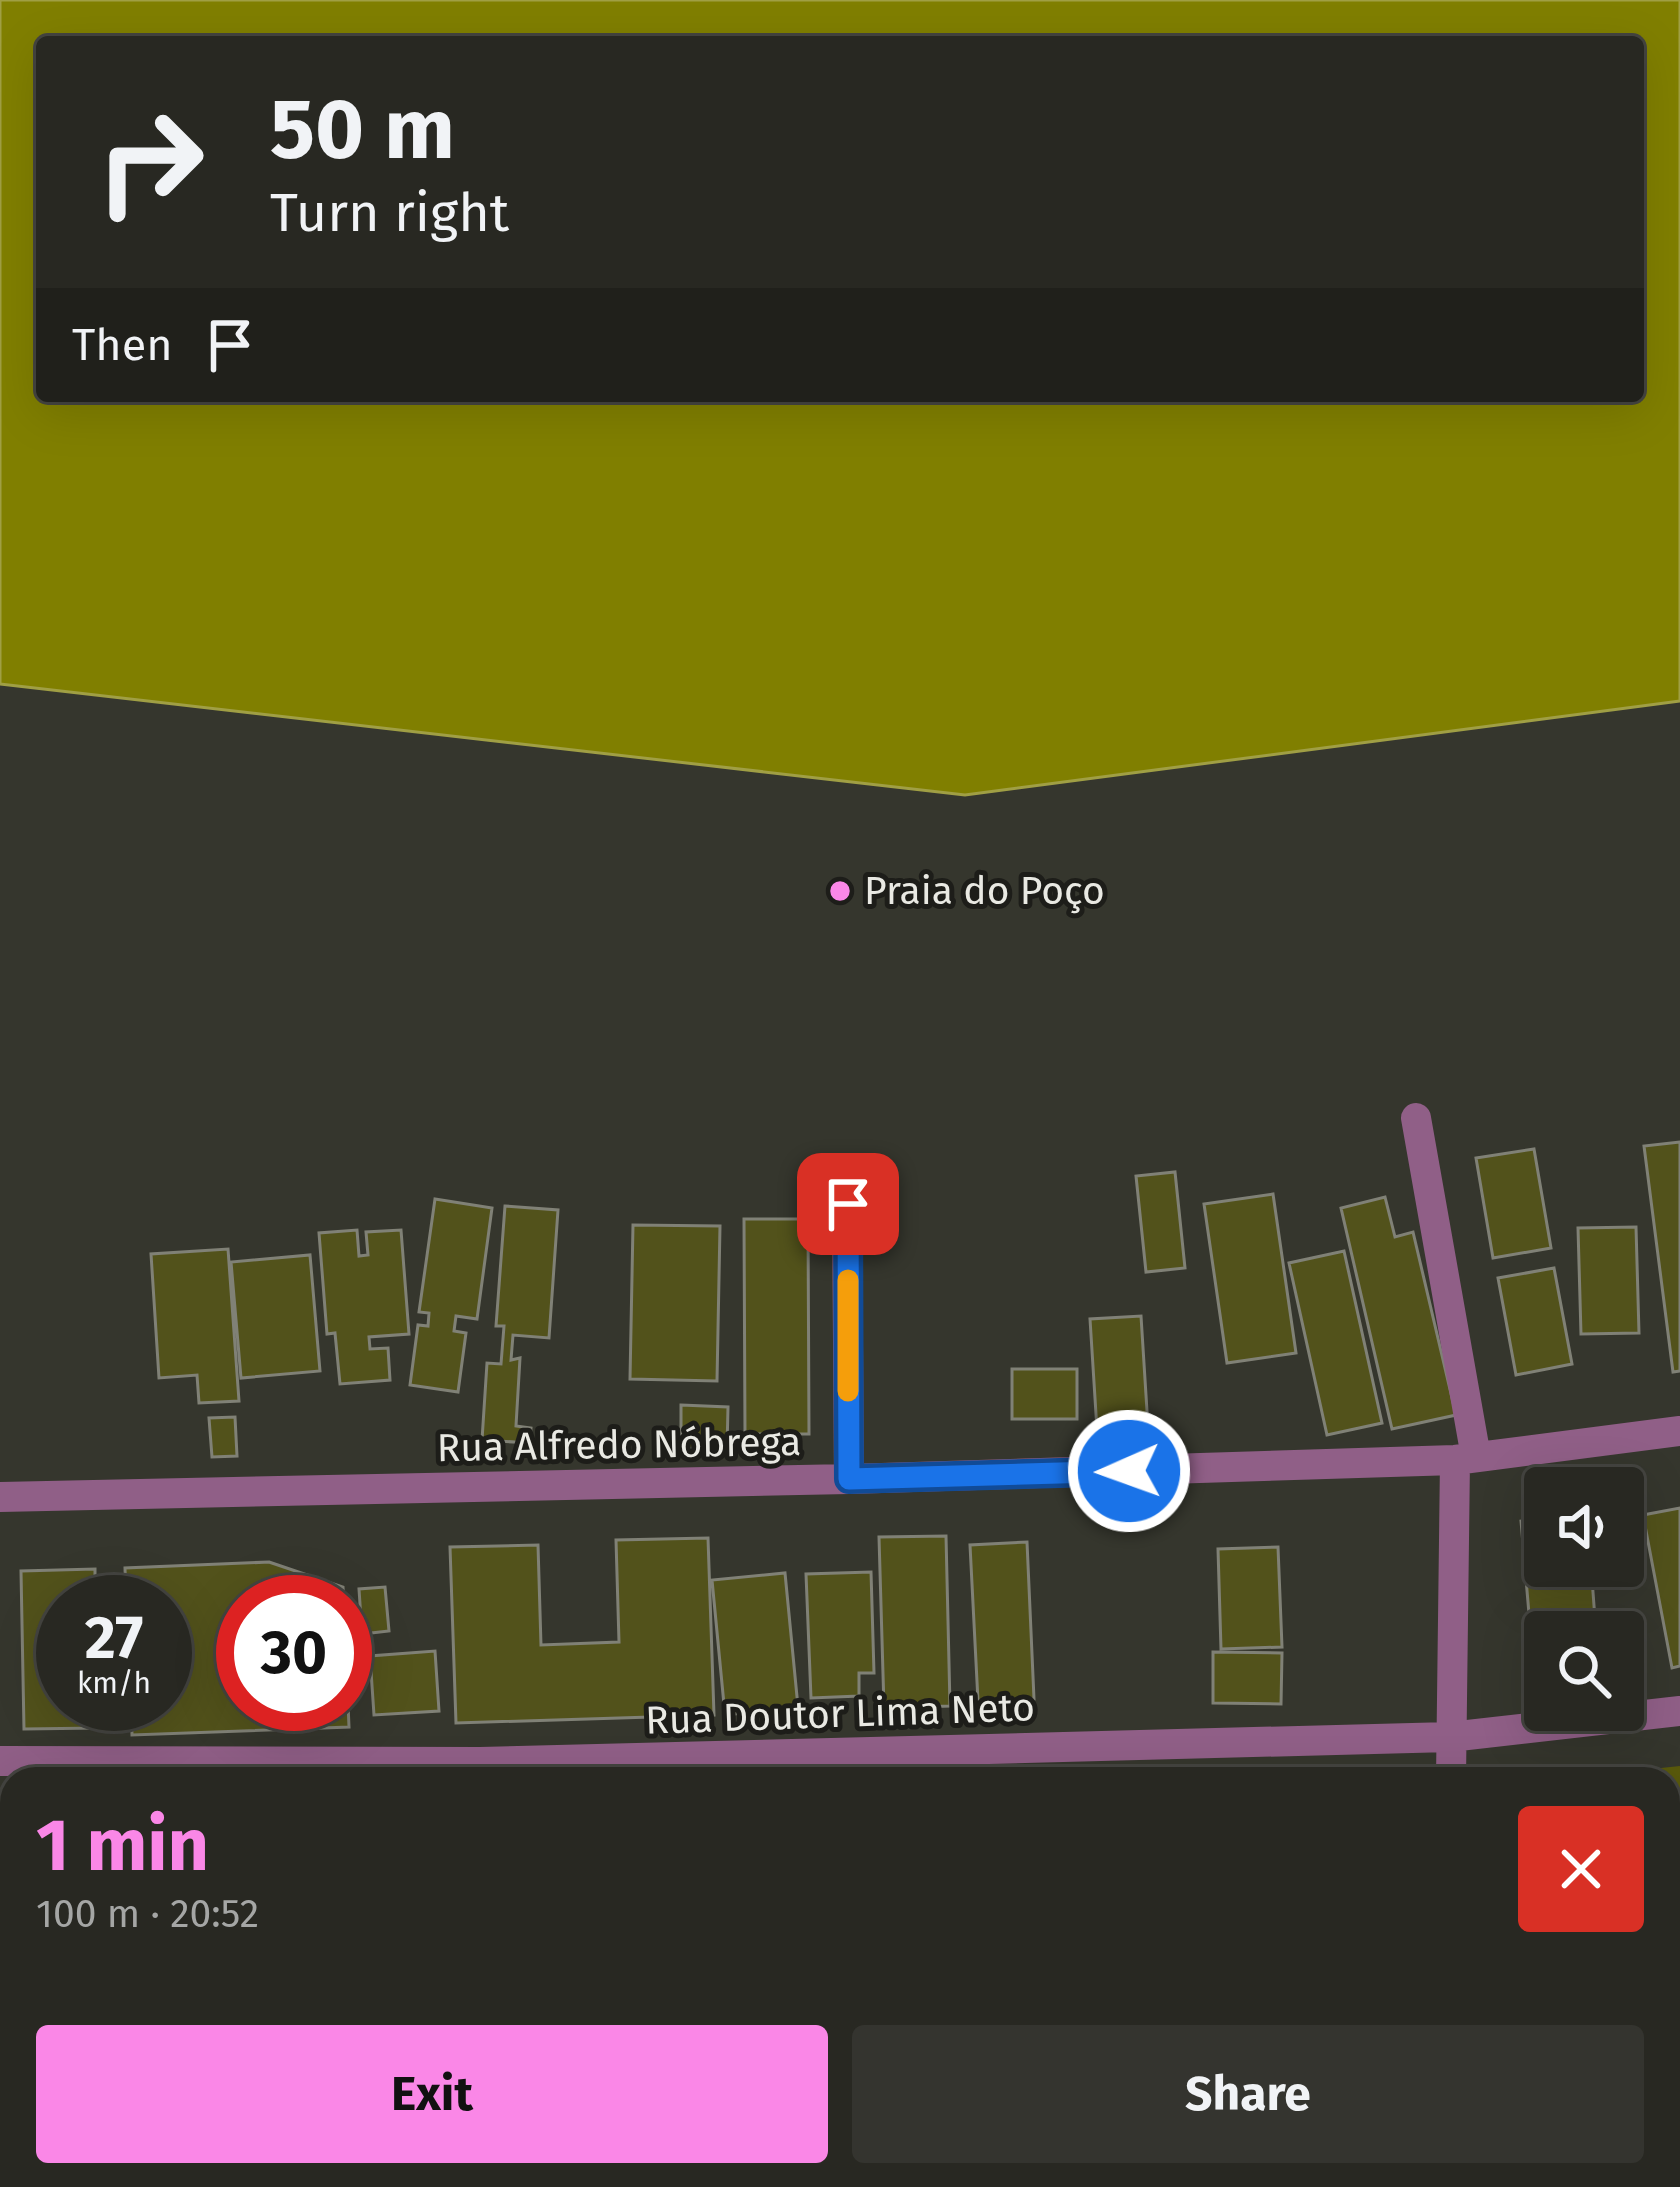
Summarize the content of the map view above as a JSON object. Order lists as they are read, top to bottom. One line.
{"streets":{"street":["Rua Alfredo Nóbrega","Rua Doutor Lima Neto"]},"places":["Praia do Poço"],"page":{"turn":["50 m","Turn right"],"then":"Then","speed":"27 km/h","limit":"30","heading":["1 min","100 m · 20:52"],"buttons":["Exit","Share"]}}
